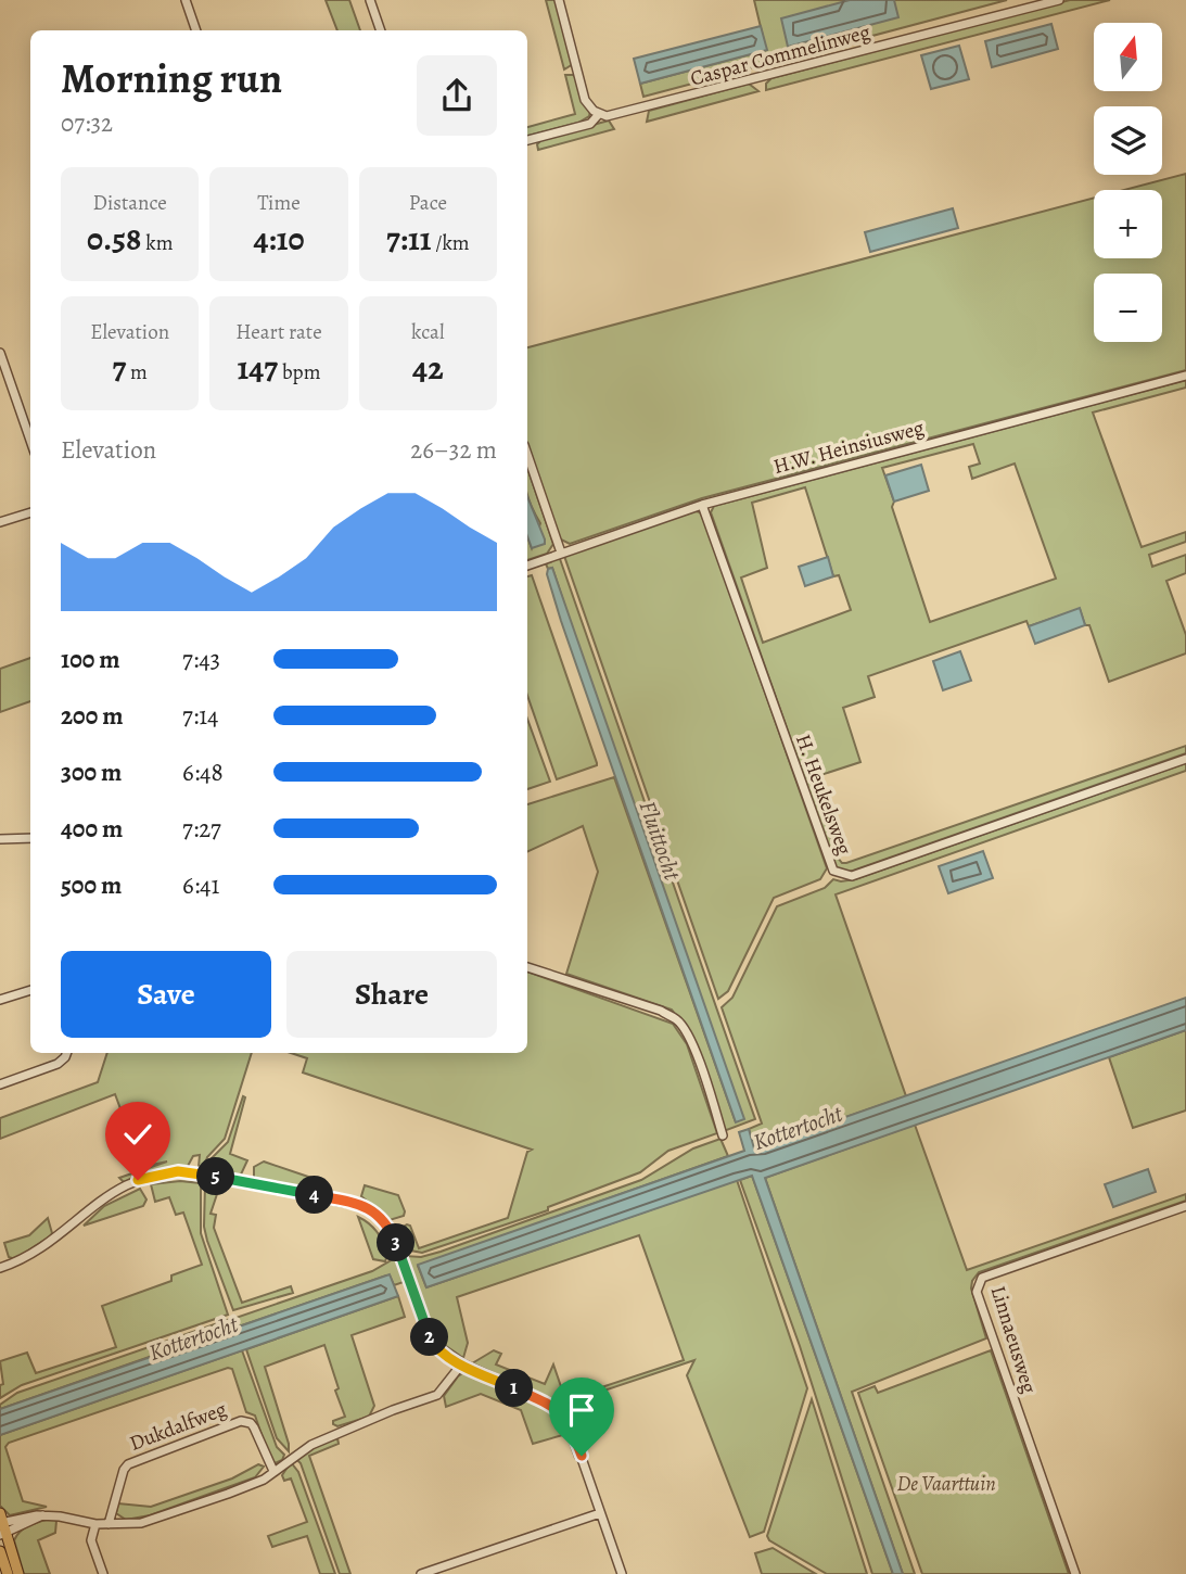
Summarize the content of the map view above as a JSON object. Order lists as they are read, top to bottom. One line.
{"streets":{"street":["Caspar Commelinweg","H.W. Heinsiusweg","H. Heukelsweg","Linnaeusweg","Dukdalfweg"]},"crossings":[["H.W. Heinsiusweg","H. Heukelsweg"]],"water":["Fluittocht","Kottertocht"],"parks":["De Vaarttuin"],"north":"top","page":{"map_buttons":["+","−"],"heading":["Morning run","07:32"],"stats":[["Distance","0.58 km"],["Time","4:10"],["Pace","7:11 /km"],["Elevation","7 m"],["Heart rate","147 bpm"],["kcal","42"]],"chart":["Elevation","26–32 m"],"list":[{"name":"100 m","note":"7:43"},{"name":"200 m","note":"7:14"},{"name":"300 m","note":"6:48"},{"name":"400 m","note":"7:27"},{"name":"500 m","note":"6:41"}],"buttons":["Save","Share"],"pins":["5","4","3","2","1"]}}
